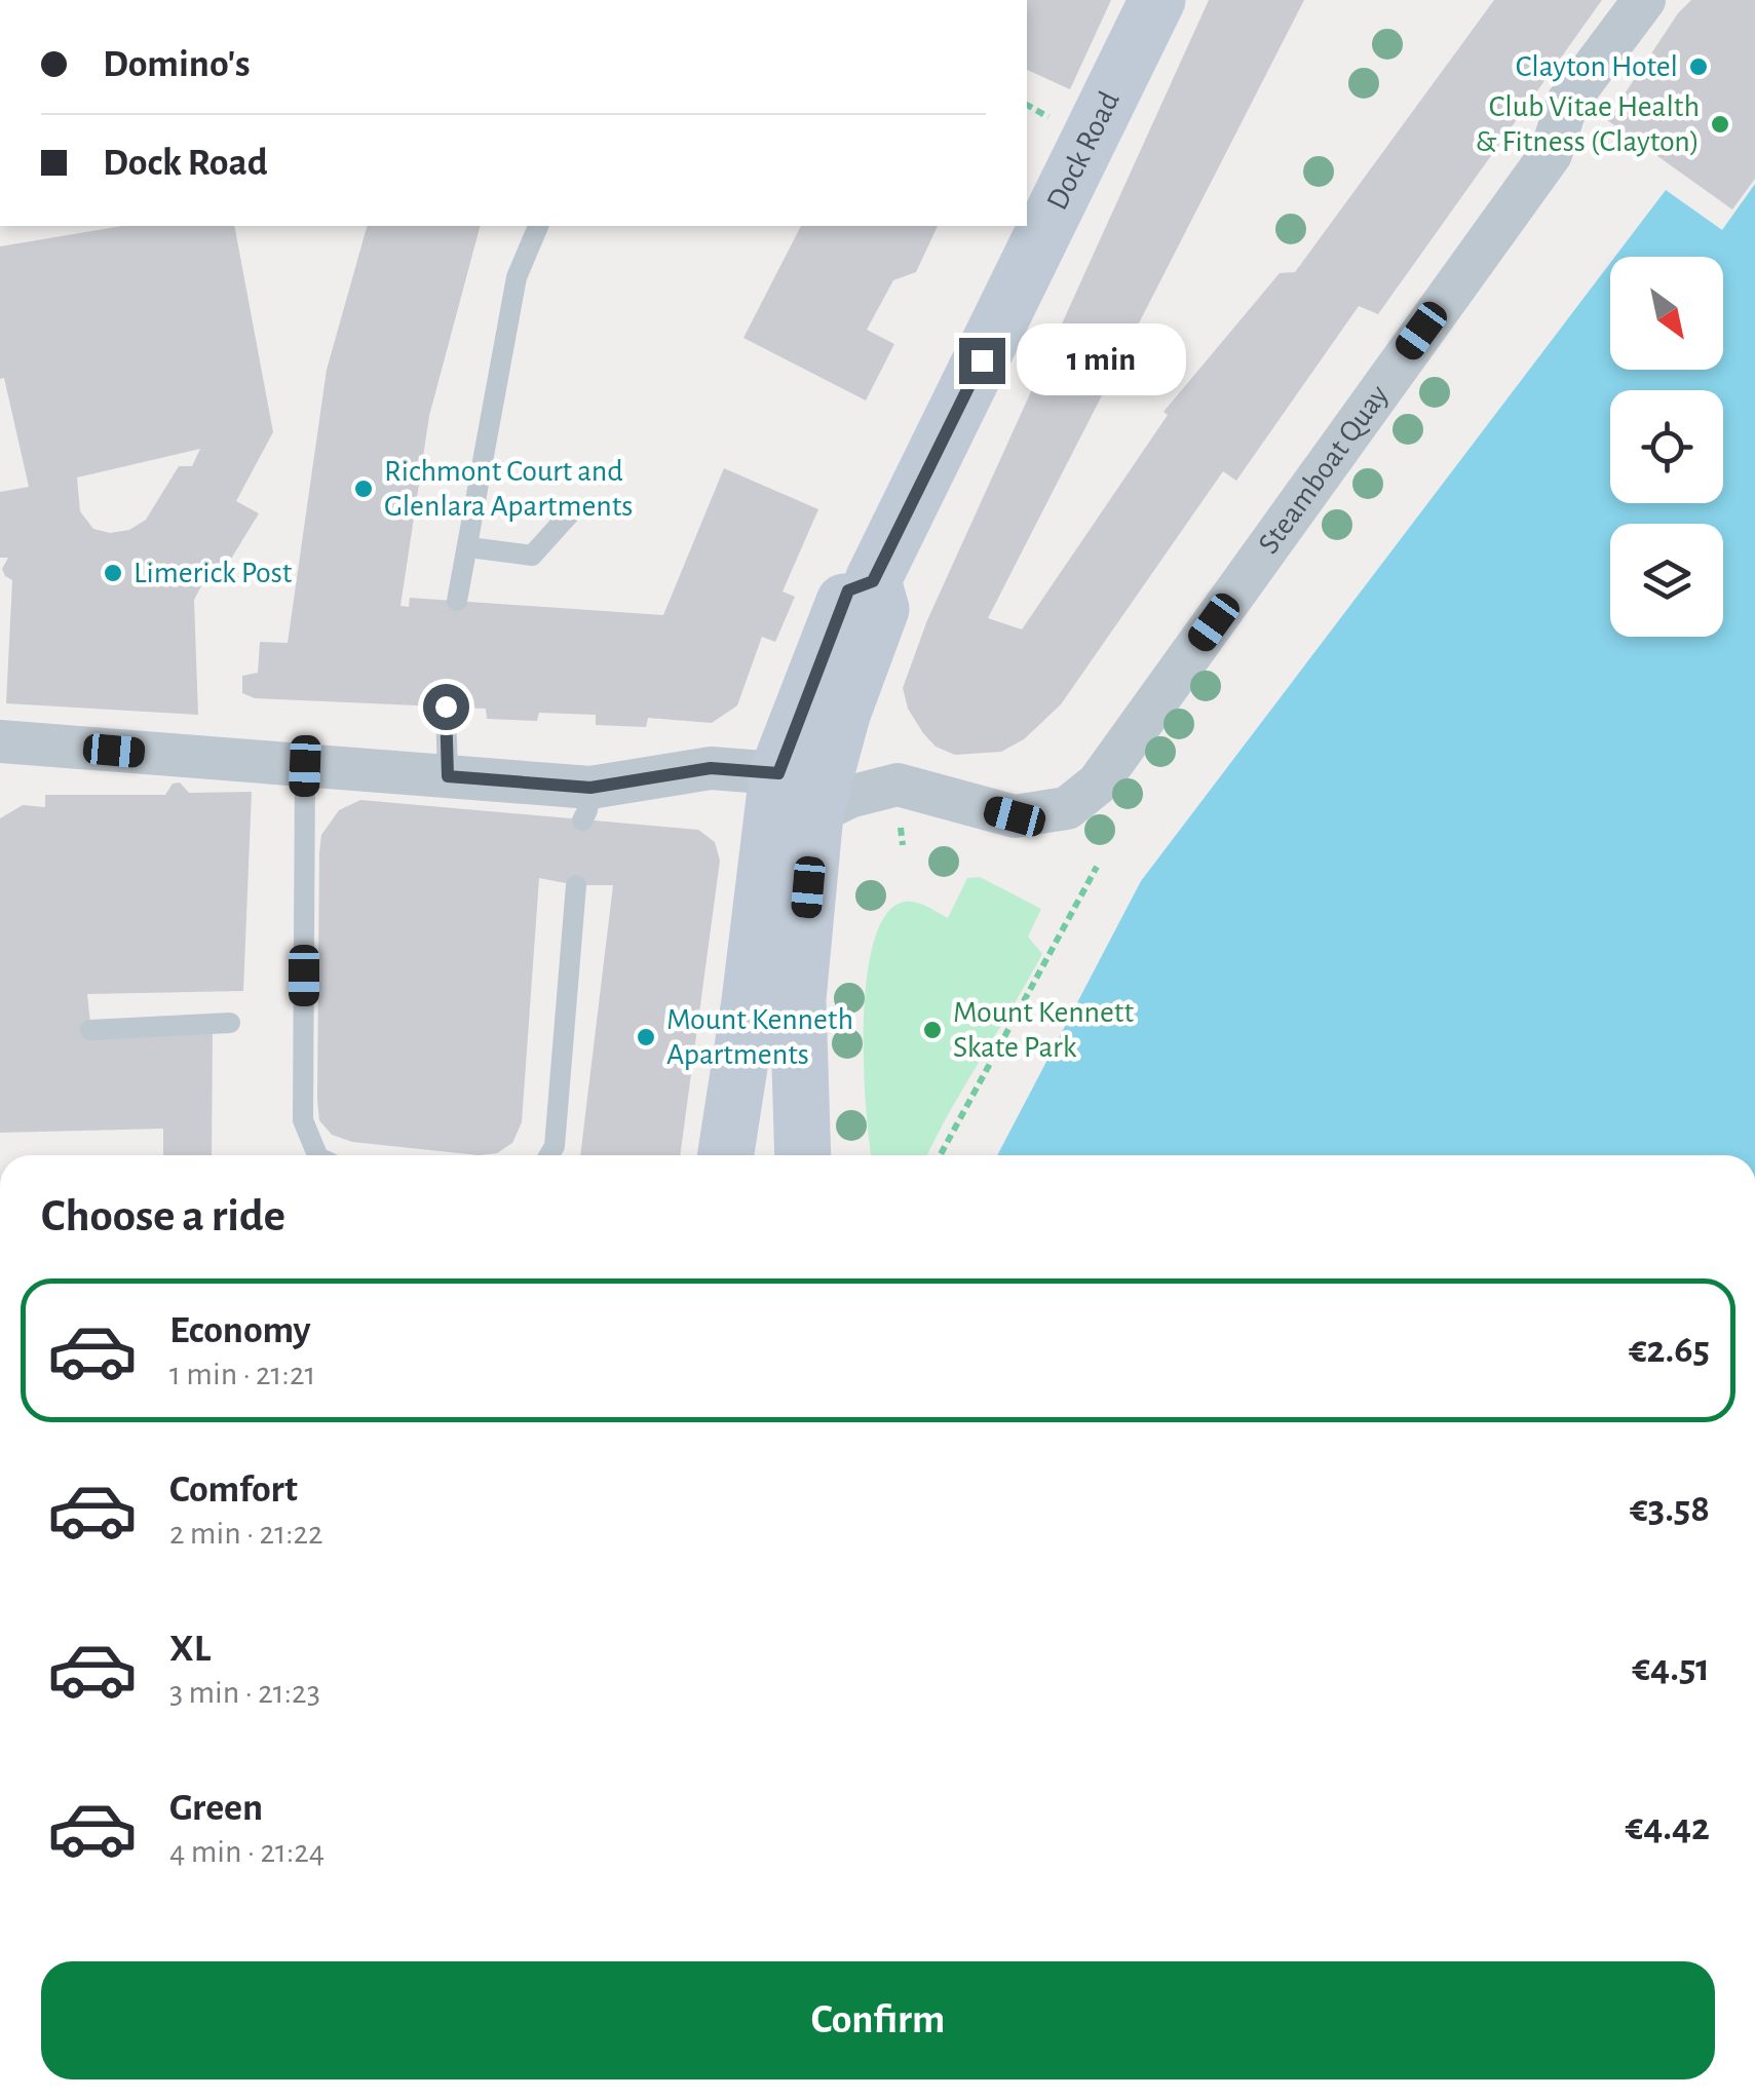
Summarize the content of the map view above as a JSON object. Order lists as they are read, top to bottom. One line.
{"streets":{"main road":["Dock Road"],"street":["Steamboat Quay"]},"crossings":[["Dock Road","Steamboat Quay"]],"places":["Clayton Hotel","Club Vitae Health & Fitness (Clayton)","Richmont Court and Glenlara Apartments","Limerick Post","Mount Kennett Skate Park","Mount Kenneth Apartments"],"north":"bottom right","page":{"banner":["Domino's","Dock Road"],"bubble":"1 min","heading":"Choose a ride","list":[{"name":"Economy","note":"1 min · 21:21","value":"€2.65"},{"name":"Comfort","note":"2 min · 21:22","value":"€3.58"},{"name":"XL","note":"3 min · 21:23","value":"€4.51"},{"name":"Green","note":"4 min · 21:24","value":"€4.42"}],"buttons":"Confirm"}}
